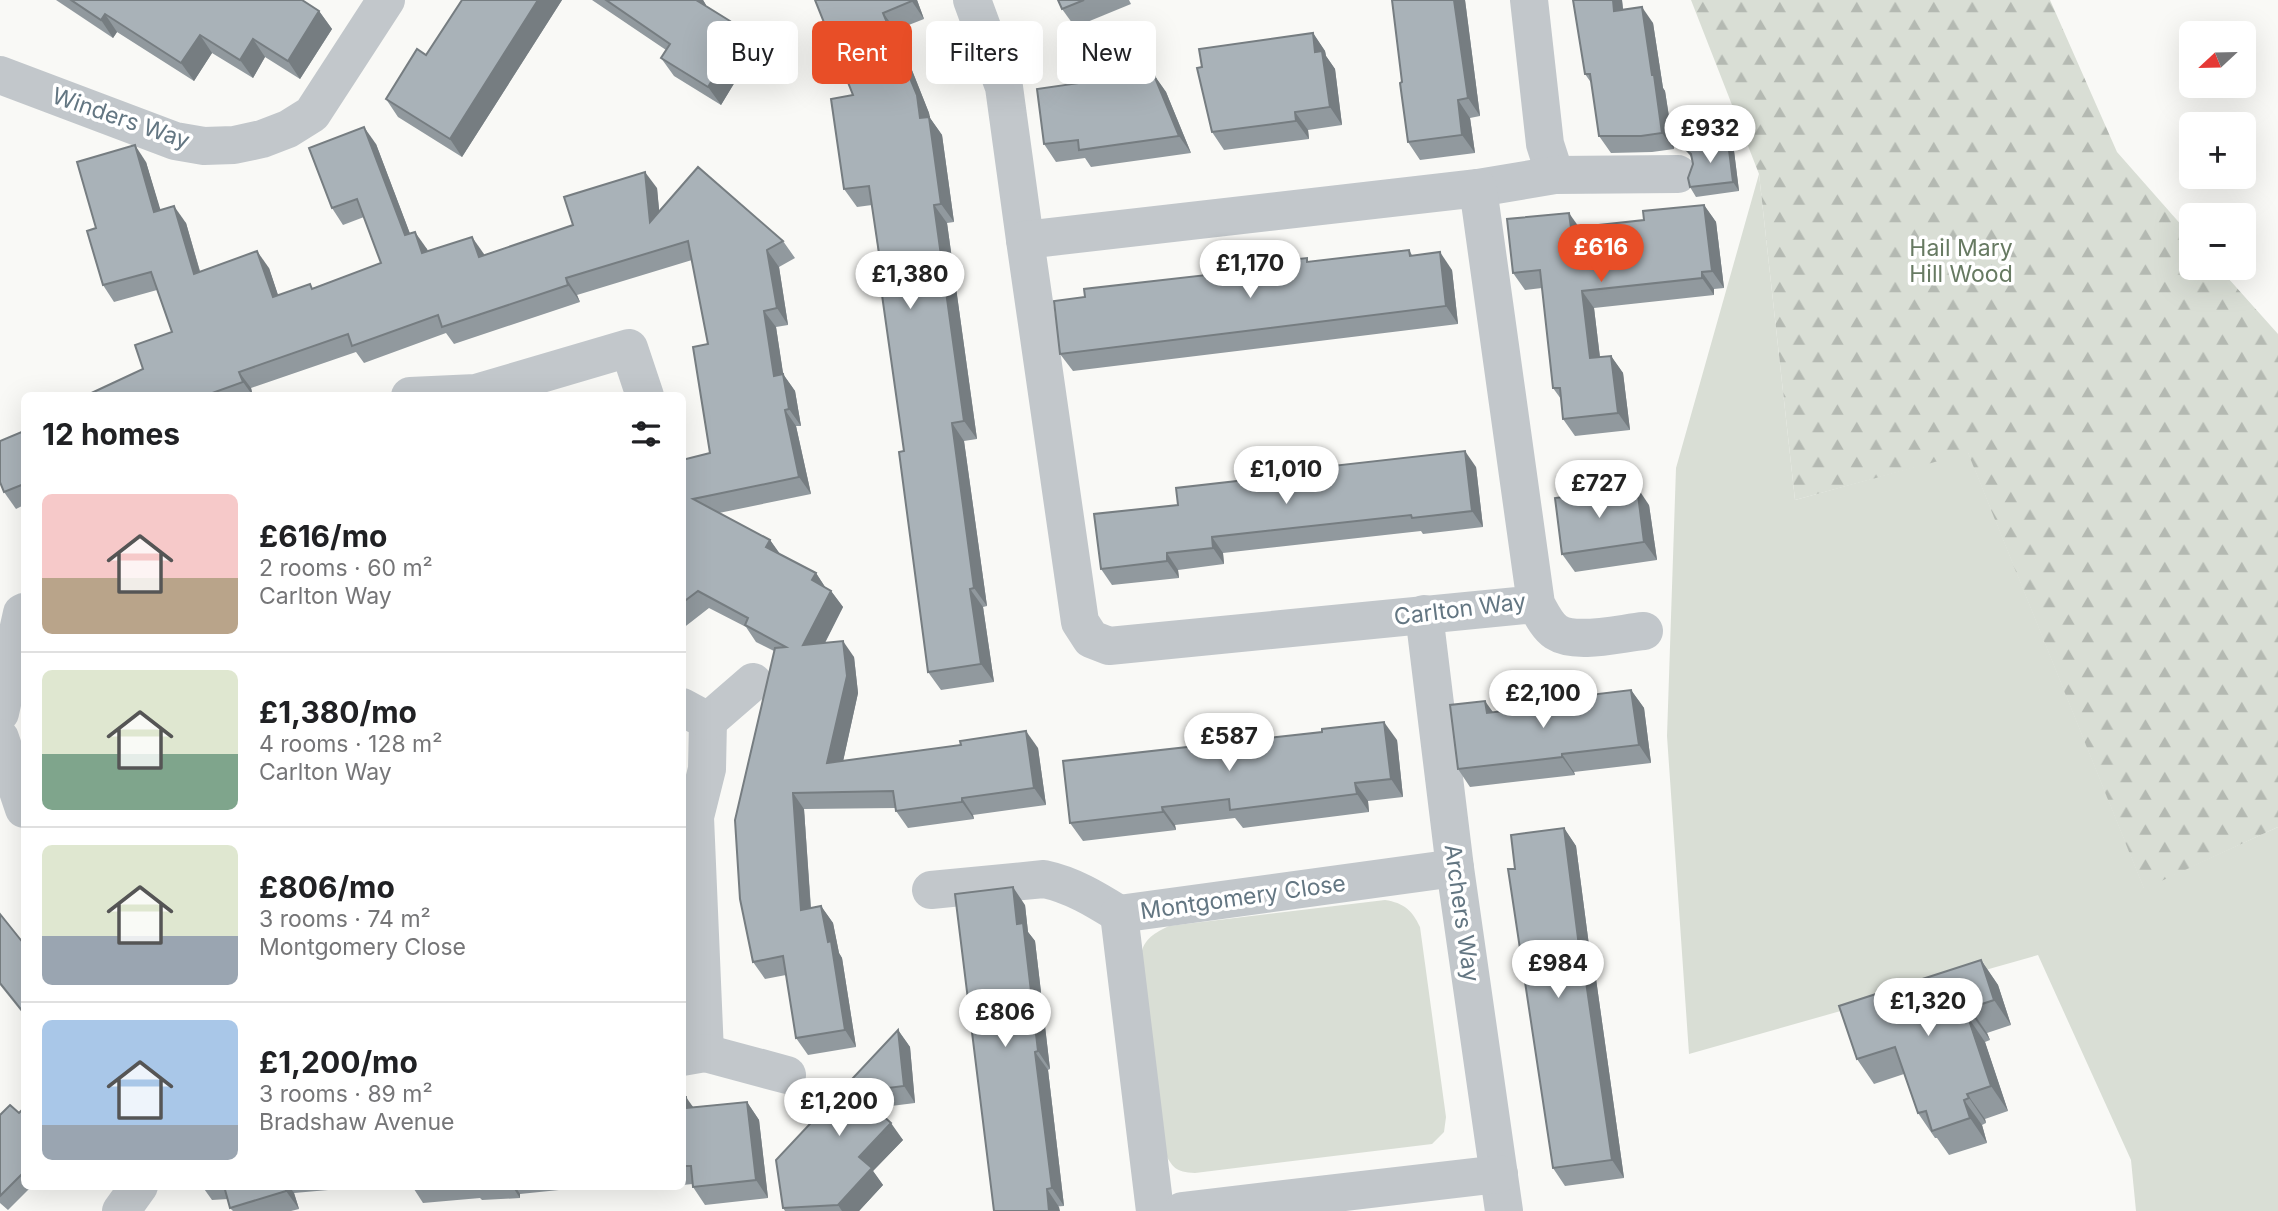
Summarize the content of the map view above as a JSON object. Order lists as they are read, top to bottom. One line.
{"streets":{"street":["Winders Way","Carlton Way","Montgomery Close","Archers Way"]},"crossings":[["Carlton Way","Archers Way"],["Montgomery Close","Archers Way"]],"parks":["Hail Mary Hill Wood"],"north":"left","page":{"map_buttons":["+","−"],"chip":["Buy","Rent","Filters","New"],"price":["£932","£616","£1,170","£1,380","£1,010","£727","£2,100","£587","£984","£1,320","£806","£1,200"],"heading":"12 homes","list":[{"name":"£616/mo","note":"2 rooms · 60 m² · Carlton Way"},{"name":"£1,380/mo","note":"4 rooms · 128 m² · Carlton Way"},{"name":"£806/mo","note":"3 rooms · 74 m² · Montgomery Close"},{"name":"£1,200/mo","note":"3 rooms · 89 m² · Bradshaw Avenue"}]}}
